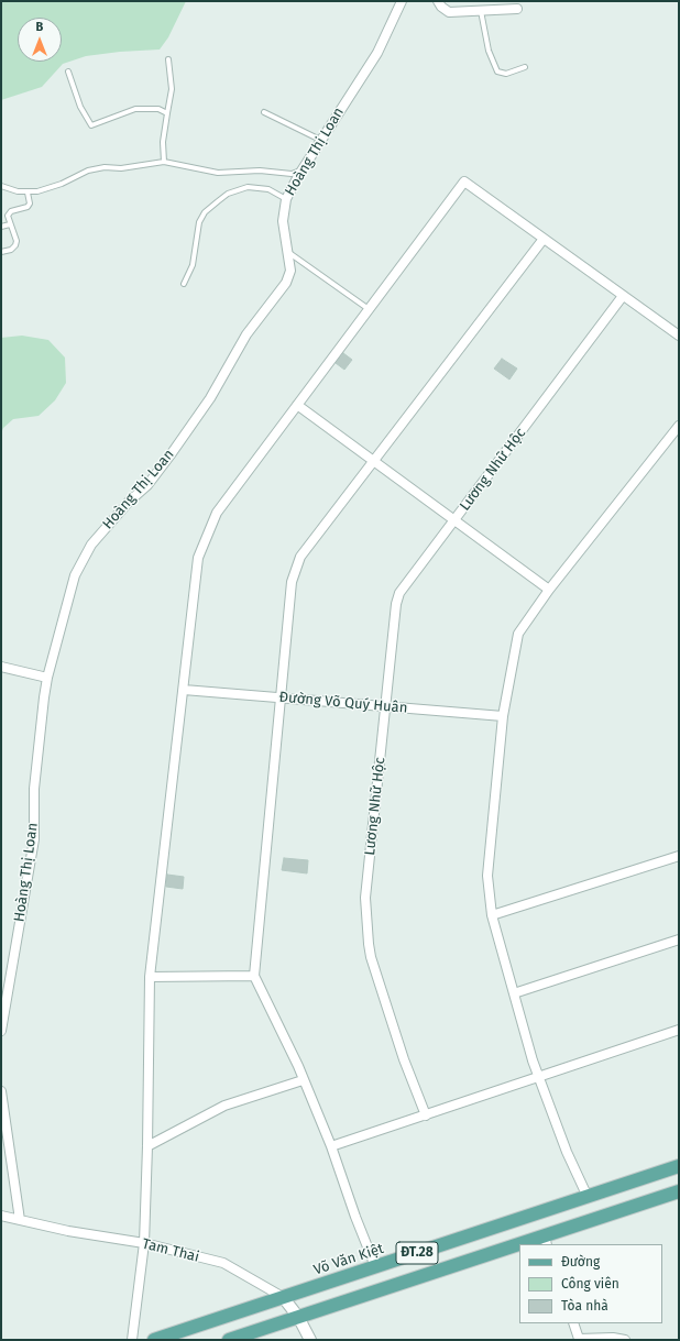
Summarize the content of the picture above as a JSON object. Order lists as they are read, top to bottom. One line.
{"streets":{"main road":["ĐT.28","Võ Văn Kiệt"],"street":["Hoàng Thị Loan","Lương Nhữ Hộc","Đường Võ Quý Huân","Tam Thai"]},"crossings":[["Lương Nhữ Hộc","Đường Võ Quý Huân"],["Tam Thai","ĐT.28"],["Tam Thai","Võ Văn Kiệt"]],"legend":["Đường","Công viên","Tòa nhà"],"north":"top"}
